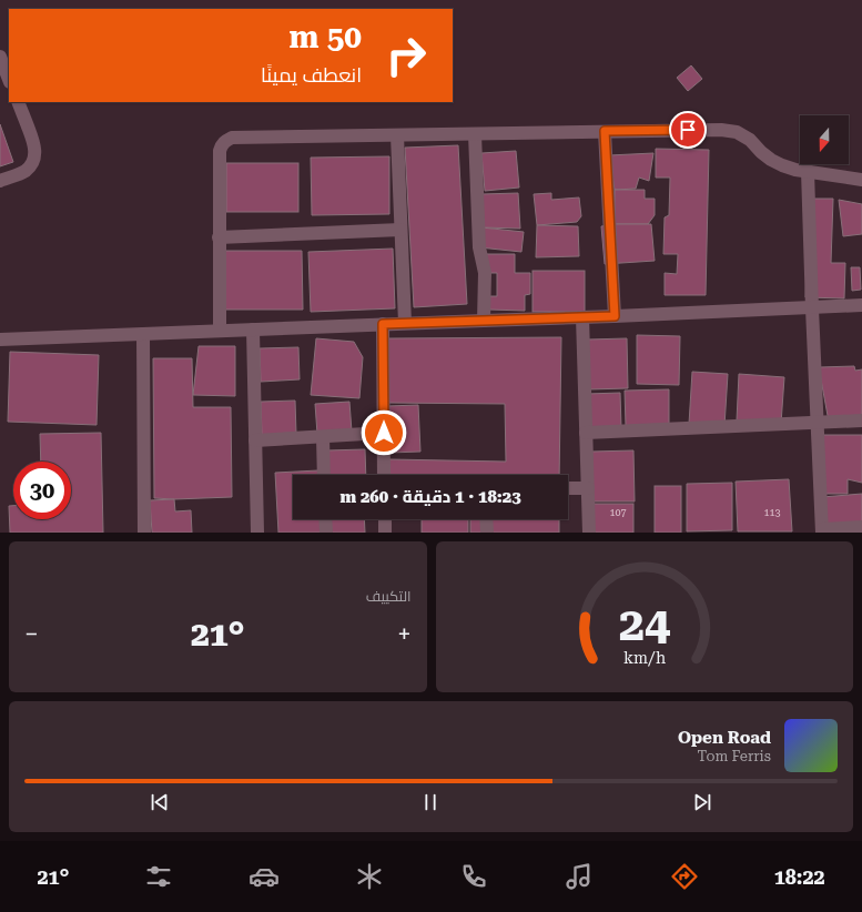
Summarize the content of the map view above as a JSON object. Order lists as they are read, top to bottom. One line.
{"house_numbers":["107","113"],"north":"bottom","page":{"turn":["50 m","انعطف يمينًا"],"limit":"30","trip":"18:23 · 1 دقيقة · 260 m","tile":"التكييف","heat":["−","21°","+"],"song":["Open Road","Tom Ferris"],"tabs":["18:22","21°"],"gauge":["24","km/h"]}}
